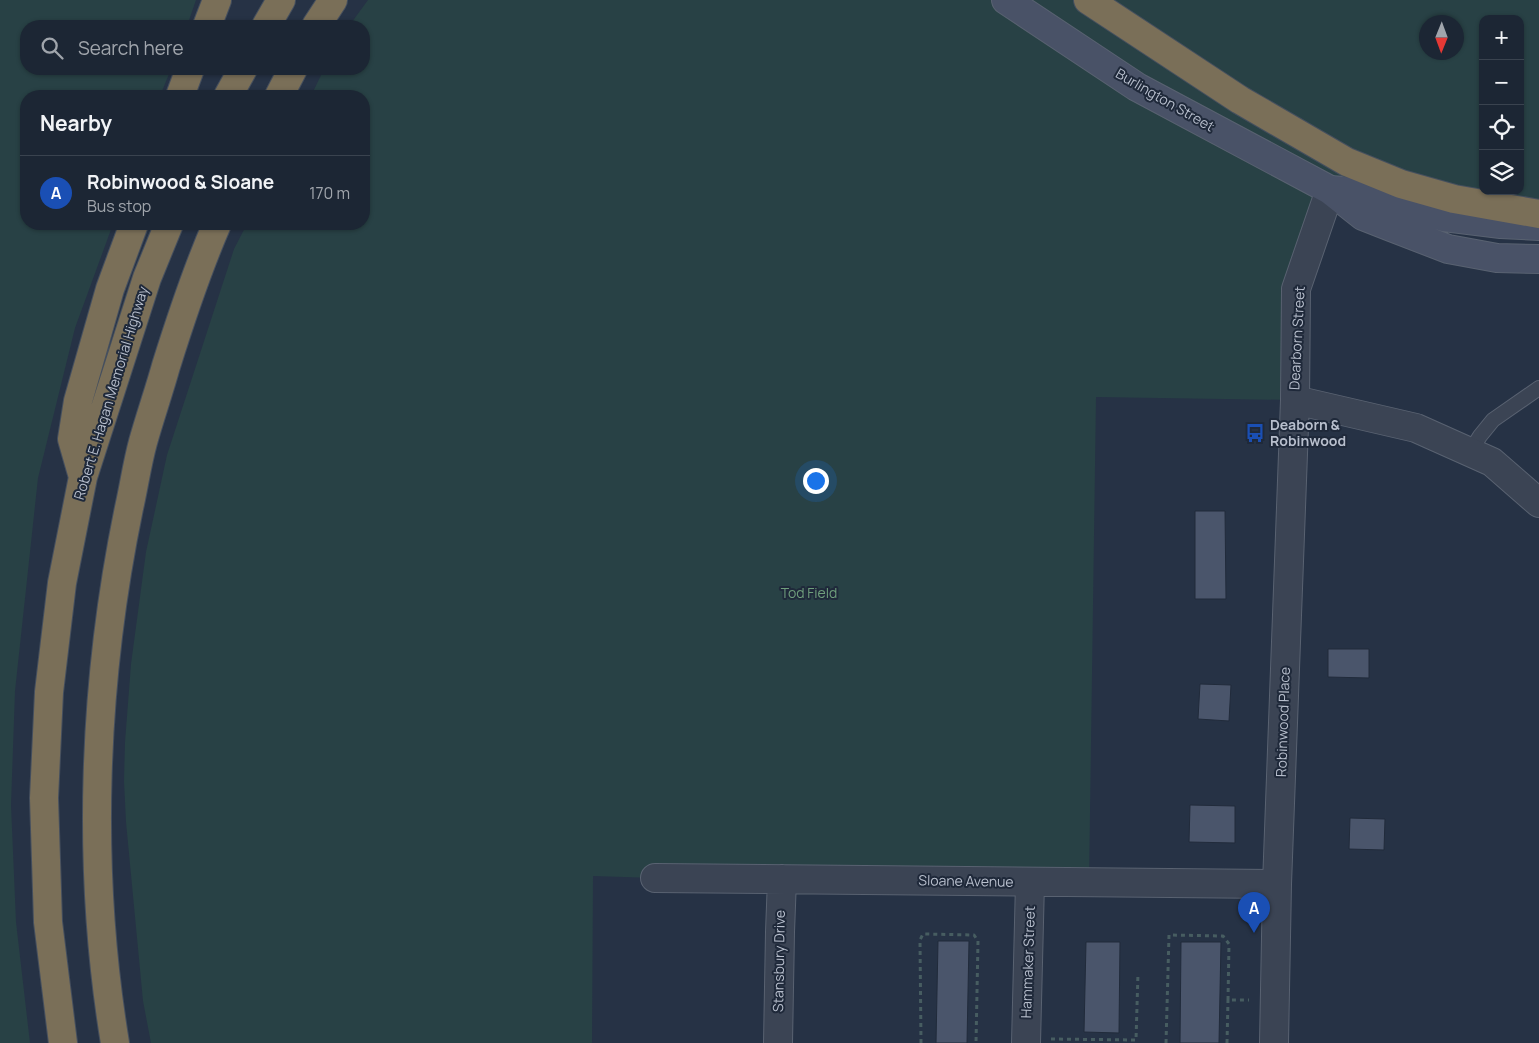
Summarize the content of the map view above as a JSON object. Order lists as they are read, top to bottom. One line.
{"streets":{"highway":["Robert E. Hagan Memorial Highway"],"street":["Burlington Street","Dearborn Street","Robinwood Place","Sloane Avenue","Stansbury Drive","Hammaker Street"]},"crossings":[["Burlington Street","Dearborn Street"],["Dearborn Street","Robinwood Place"],["Robinwood Place","Sloane Avenue"],["Sloane Avenue","Stansbury Drive"],["Sloane Avenue","Hammaker Street"]],"parks":["Tod Field"],"places":{"bus stop":["Deaborn & Robinwood"]},"north":"bottom","page":{"map_buttons":["+","−"],"search":"Search here","heading":"Nearby","list":[{"mark":"A","name":"Robinwood & Sloane","note":"Bus stop","value":"170 m"}],"pins":"A"}}
